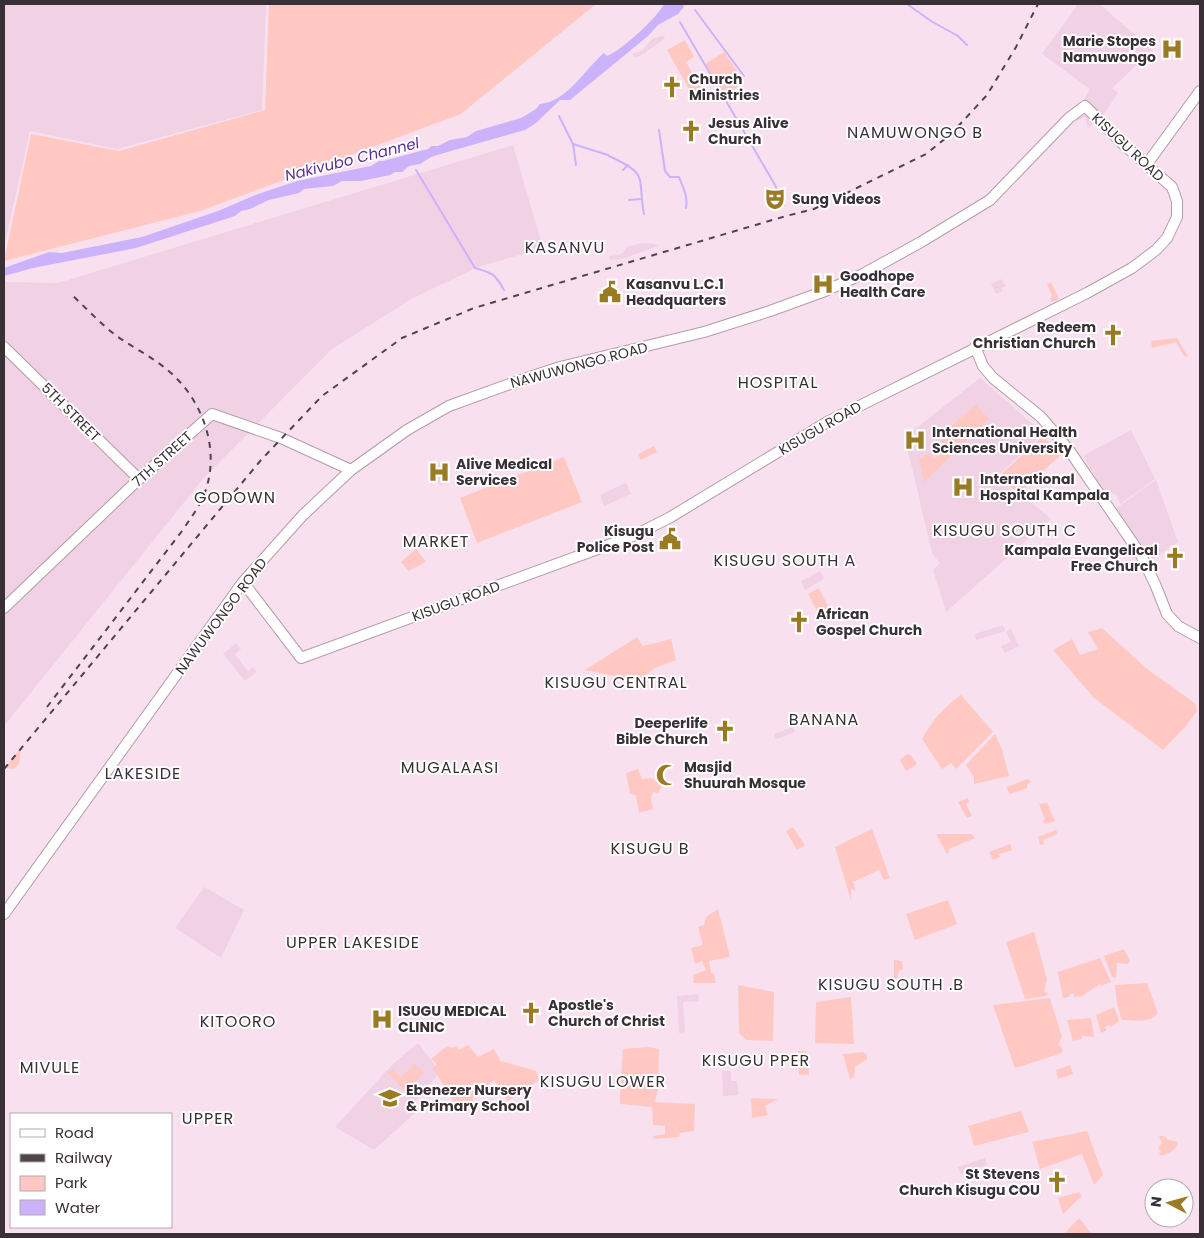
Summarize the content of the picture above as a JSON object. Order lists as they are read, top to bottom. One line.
{"streets":{"street":["KISUGU ROAD","NAWUWONGO ROAD","5TH STREET","7TH STREET"]},"crossings":[["KISUGU ROAD","NAWUWONGO ROAD"],["NAWUWONGO ROAD","7TH STREET"],["5TH STREET","7TH STREET"]],"districts":["NAMUWONGO B","KASANVU","HOSPITAL","GODOWN","KISUGU SOUTH C","MARKET","KISUGU SOUTH A","KISUGU CENTRAL","BANANA","MUGALAASI","LAKESIDE","KISUGU B","UPPER LAKESIDE","KISUGU SOUTH .B","KITOORO","KISUGU PPER","MIVULE","KISUGU LOWER","UPPER"],"water":["Nakivubo Channel"],"places":{"hospital":["Marie Stopes Namuwongo","Goodhope Health Care","International Health Sciences University","Alive Medical Services","International Hospital Kampala","ISUGU MEDICAL CLINIC"],"church":["Church Ministries","Jesus Alive Church","Redeem Christian Church","Kampala Evangelical Free Church","African Gospel Church","Deeperlife Bible Church","Apostle's Church of Christ","St Stevens Church Kisugu COU"],"theatre":["Sung Videos"],"public building":["Kasanvu L.C.1 Headquarters","Kisugu Police Post"],"mosque":["Masjid Shuurah Mosque"],"school or university":["Ebenezer Nursery & Primary School"]},"legend":["Road","Railway","Park","Water"],"north":"left"}
